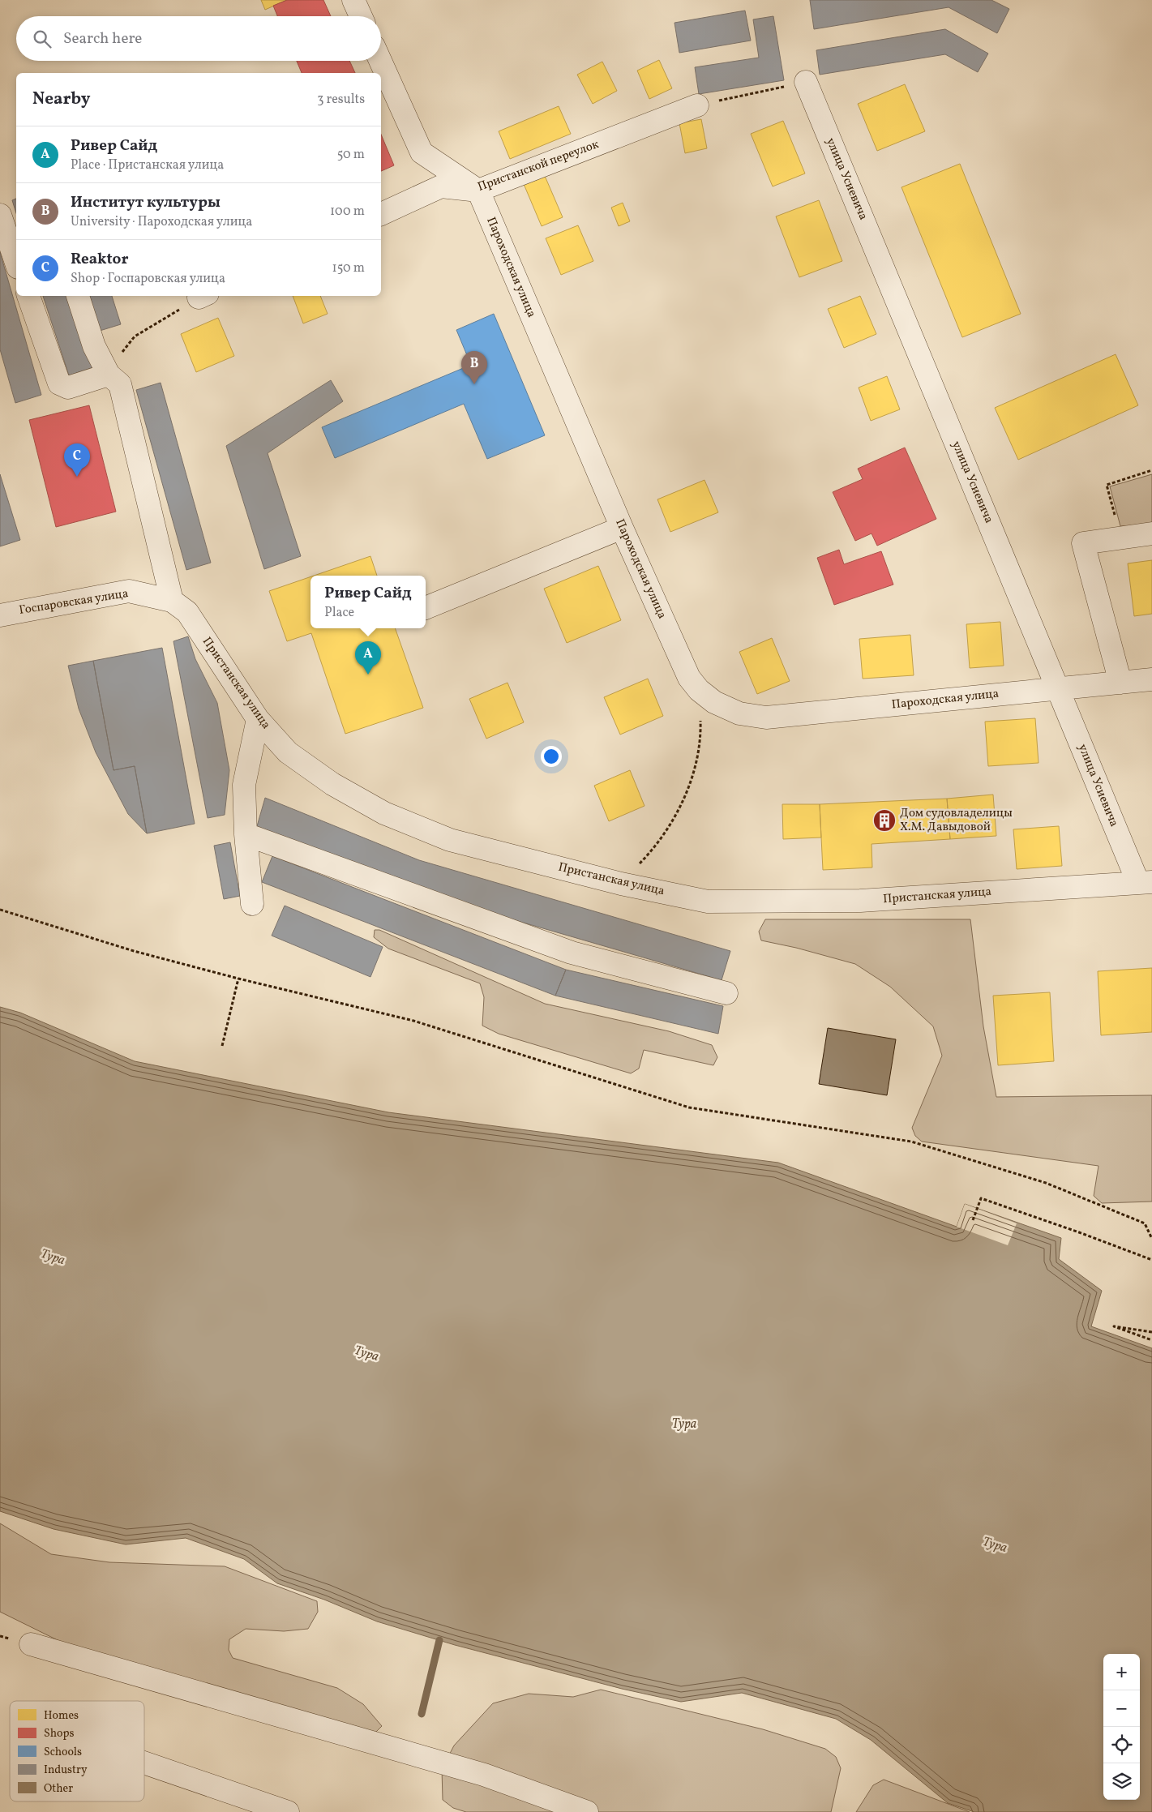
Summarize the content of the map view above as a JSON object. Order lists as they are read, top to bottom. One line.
{"streets":{"street":["Пристанской переулок","улица Усиевича","Пароходская улица","Госпаровская улица","Пристанская улица"]},"crossings":[["Пристанской переулок","Пароходская улица"],["улица Усиевича","Пароходская улица"],["улица Усиевича","Пристанская улица"],["Госпаровская улица","Пристанская улица"]],"water":["Тура"],"places":{"building":["Дом судовладелицы Х.М. Давыдовой"]},"legend":["Homes","Shops","Schools","Industry","Other"],"page":{"search":"Search here","heading":["Nearby","3 results"],"list":[{"mark":"A","name":"Ривер Сайд","note":"Place · Пристанская улица","value":"50 m"},{"mark":"B","name":"Институт культуры","note":"University · Пароходская улица","value":"100 m"},{"mark":"C","name":"Reaktor","note":"Shop · Госпаровская улица","value":"150 m"}],"pins":["B","C","A"],"popup":["Ривер Сайд","Place"],"map_buttons":["+","−"]}}
